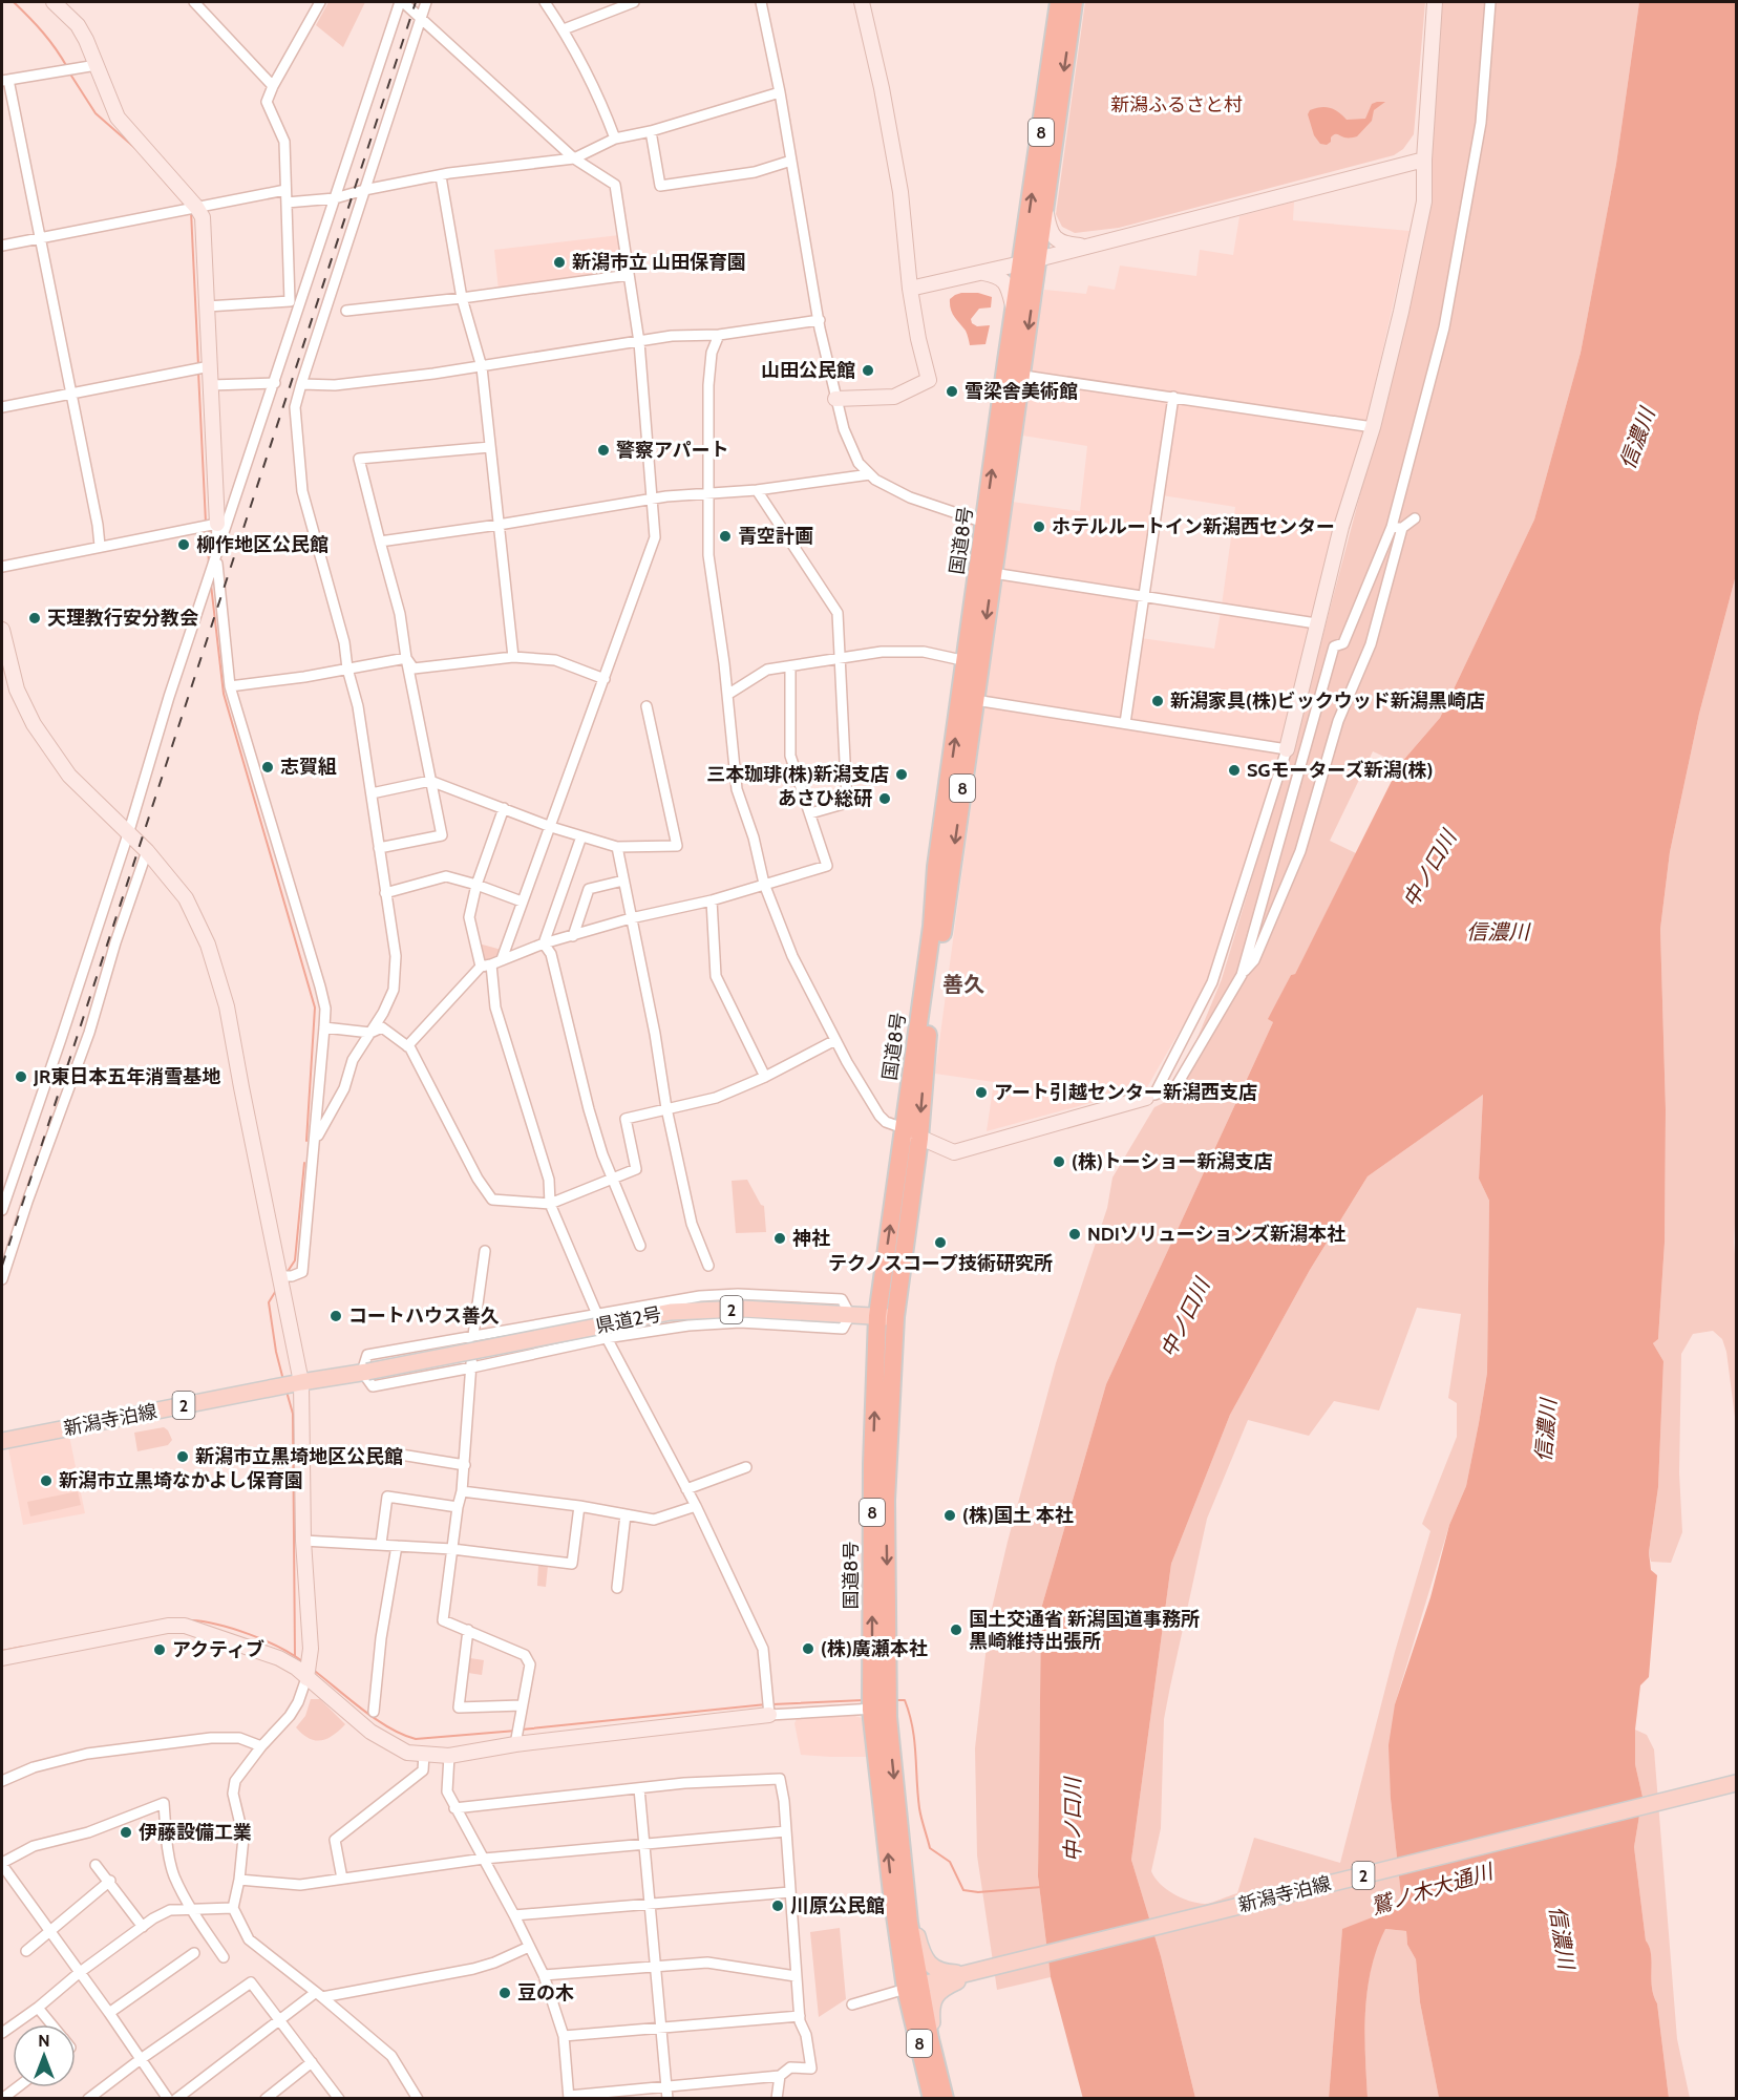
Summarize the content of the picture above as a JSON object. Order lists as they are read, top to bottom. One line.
{"streets":{"highway":["8","国道8号"],"main road":["2","県道2号","新潟寺泊線"]},"crossings":[["国道8号","県道2号"],["国道8号","新潟寺泊線"],["県道2号","新潟寺泊線"]],"districts":["善久"],"water":["信濃川","中ノ口川","鷲ノ木大通川"],"parks":["新潟ふるさと村"],"places":["新潟市立 山田保育園","山田公民館","雪梁舎美術館","警察アパート","ホテルルートイン新潟西センター","青空計画","柳作地区公民館","天理教行安分教会","新潟家具(株)ビックウッド新潟黒崎店","志賀組","SGモーターズ新潟(株)","三本珈琲(株)新潟支店","あさひ総研","JR東日本五年消雪基地","アート引越センター新潟西支店","(株)トーショー新潟支店","NDIソリューションズ新潟本社","神社","テクノスコープ技術研究所","コートハウス善久","新潟市立黒埼地区公民館","新潟市立黒埼なかよし保育園","(株)国土 本社","国土交通省 新潟国道事務所 黒崎維持出張所","(株)廣瀬本社","アクティブ","伊藤設備工業","川原公民館","豆の木"],"north":"top"}
